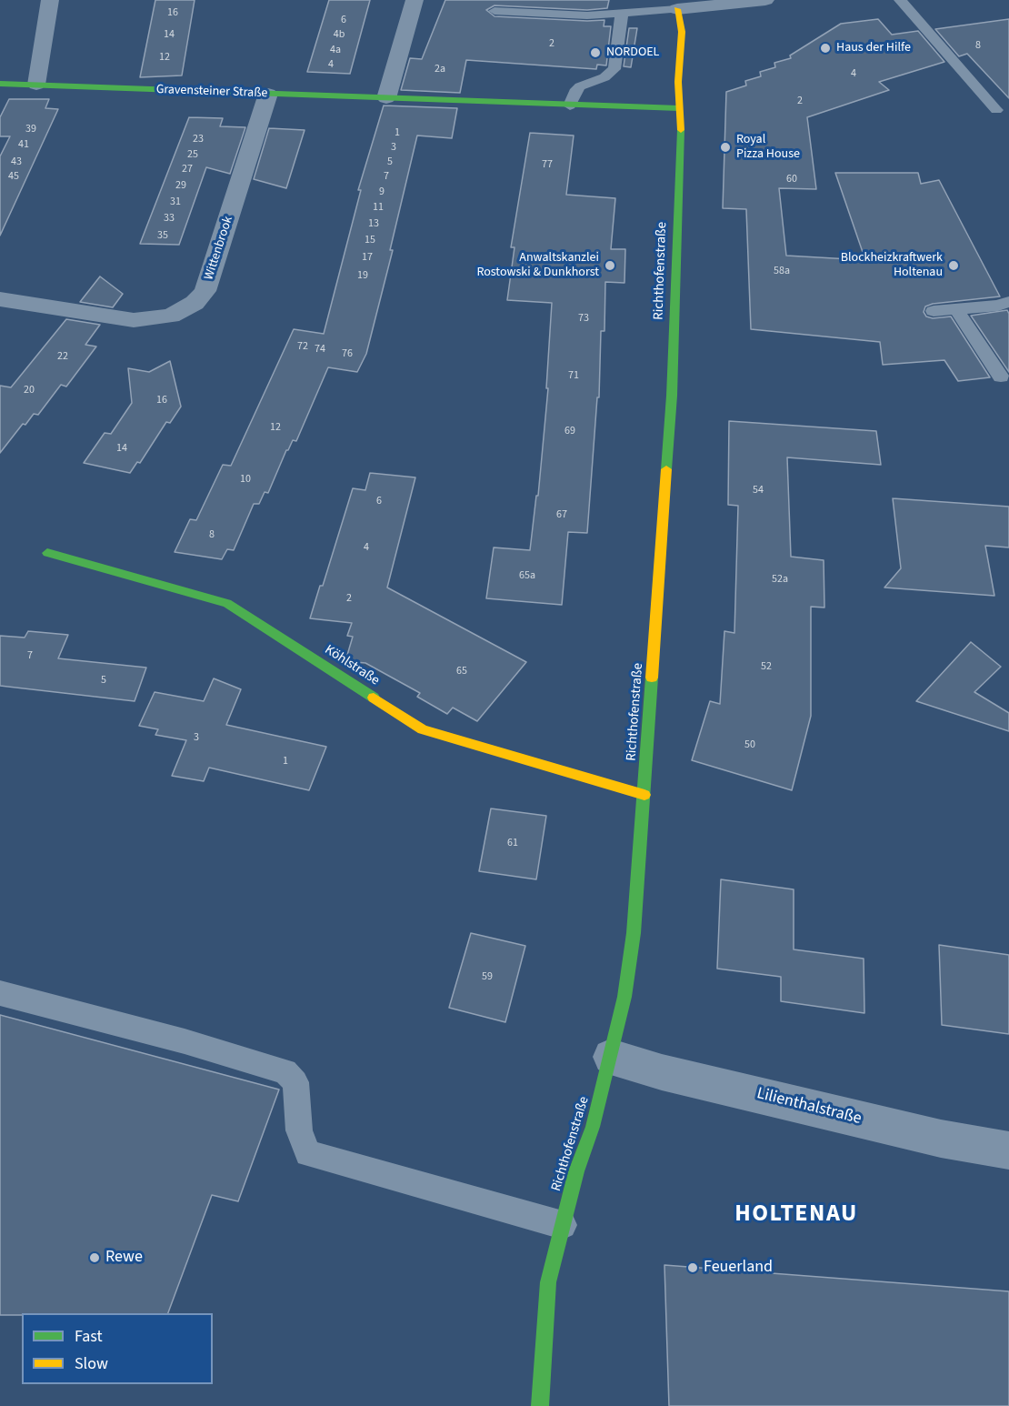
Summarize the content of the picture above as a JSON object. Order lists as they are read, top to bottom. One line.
{"streets":{"street":["Gravensteiner Straße","Wittenbrook","Richthofenstraße","Köhlstraße","Lilienthalstraße"]},"crossings":[["Gravensteiner Straße","Wittenbrook"],["Gravensteiner Straße","Richthofenstraße"],["Richthofenstraße","Köhlstraße"],["Richthofenstraße","Lilienthalstraße"]],"districts":["HOLTENAU"],"places":["Haus der Hilfe","NORDOEL","Royal Pizza House","Anwaltskanzlei Rostowski & Dunkhorst","Blockheizkraftwerk Holtenau","Rewe","Feuerland"],"house_numbers":["16","6","14","4b","2","8","4a","12","4","2a","4","2","39","1","23","41","3","25","43","5","77","27","45","7","60","29","9","31","11","33","13","35","15","17","58a","19","73","72","74","76","22","71","20","16","12","69","14","10","54","6","67","8","4","65a","52a","2","7","52","65","5","3","50","1","61","59"],"legend":["Fast","Slow"]}
